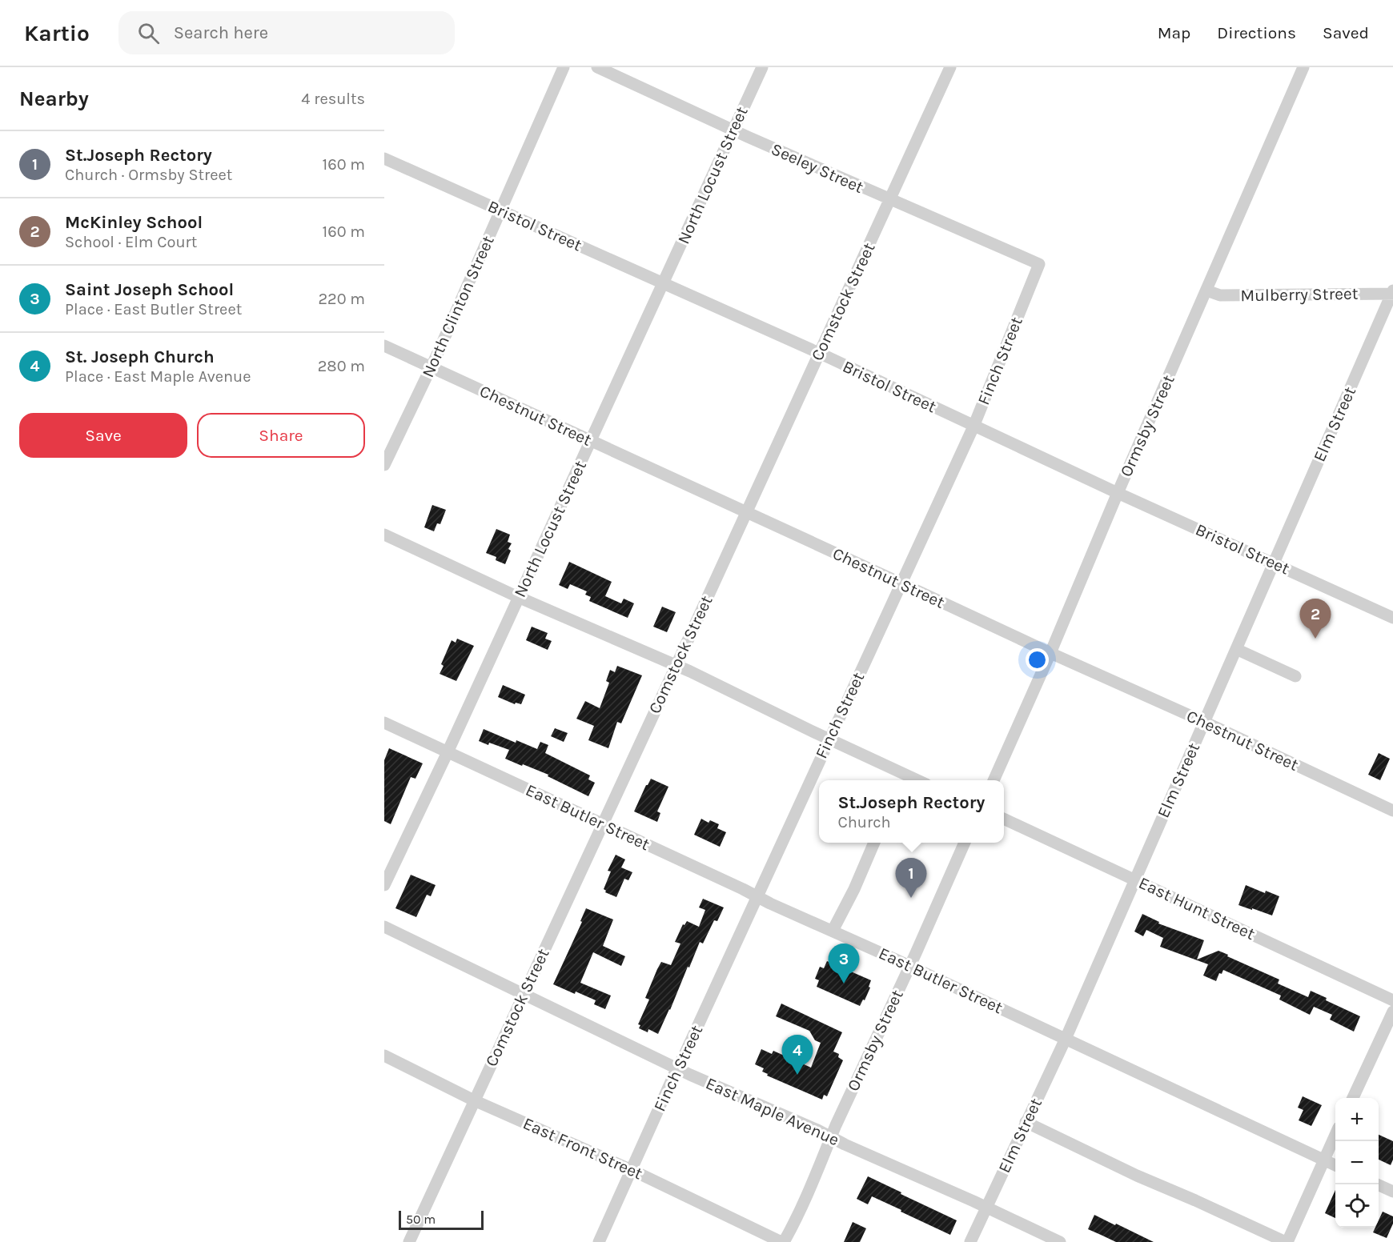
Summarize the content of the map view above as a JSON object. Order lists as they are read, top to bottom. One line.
{"streets":{"street":["Seeley Street","North Locust Street","Bristol Street","Mulberry Street","Comstock Street","North Clinton Street","Finch Street","Chestnut Street","Elm Street","Ormsby Street","East Butler Street","East Hunt Street","East Maple Avenue","East Front Street"]},"crossings":[["Seeley Street","North Locust Street"],["Seeley Street","Comstock Street"],["Seeley Street","Finch Street"],["North Locust Street","Bristol Street"],["North Locust Street","Chestnut Street"],["North Locust Street","East Butler Street"],["Bristol Street","Comstock Street"],["Bristol Street","North Clinton Street"],["Bristol Street","Finch Street"],["Bristol Street","Elm Street"],["Bristol Street","Ormsby Street"],["Mulberry Street","Elm Street"],["Mulberry Street","Ormsby Street"],["Comstock Street","Chestnut Street"],["Comstock Street","East Butler Street"],["Comstock Street","East Maple Avenue"],["Comstock Street","East Front Street"],["North Clinton Street","Chestnut Street"],["Finch Street","Chestnut Street"],["Finch Street","East Butler Street"],["Finch Street","East Maple Avenue"],["Finch Street","East Front Street"],["Chestnut Street","Elm Street"],["Chestnut Street","Ormsby Street"],["Elm Street","East Butler Street"],["Elm Street","East Hunt Street"],["Elm Street","East Maple Avenue"],["Ormsby Street","East Butler Street"],["Ormsby Street","East Maple Avenue"],["Ormsby Street","East Front Street"]],"scale_bar":"50 m","page":{"header":"Kartio","search":"Search here","nav":["Map","Directions","Saved"],"heading":["Nearby","4 results"],"list":[{"mark":"1","name":"St.Joseph Rectory","note":"Church · Ormsby Street","value":"160 m"},{"mark":"2","name":"McKinley School","note":"School · Elm Court","value":"160 m"},{"mark":"3","name":"Saint Joseph School","note":"Place · East Butler Street","value":"220 m"},{"mark":"4","name":"St. Joseph Church","note":"Place · East Maple Avenue","value":"280 m"}],"buttons":["Save","Share"],"pins":["2","1","3","4"],"popup":["St.Joseph Rectory","Church"],"map_buttons":["+","−"],"scale":"50 m"}}
